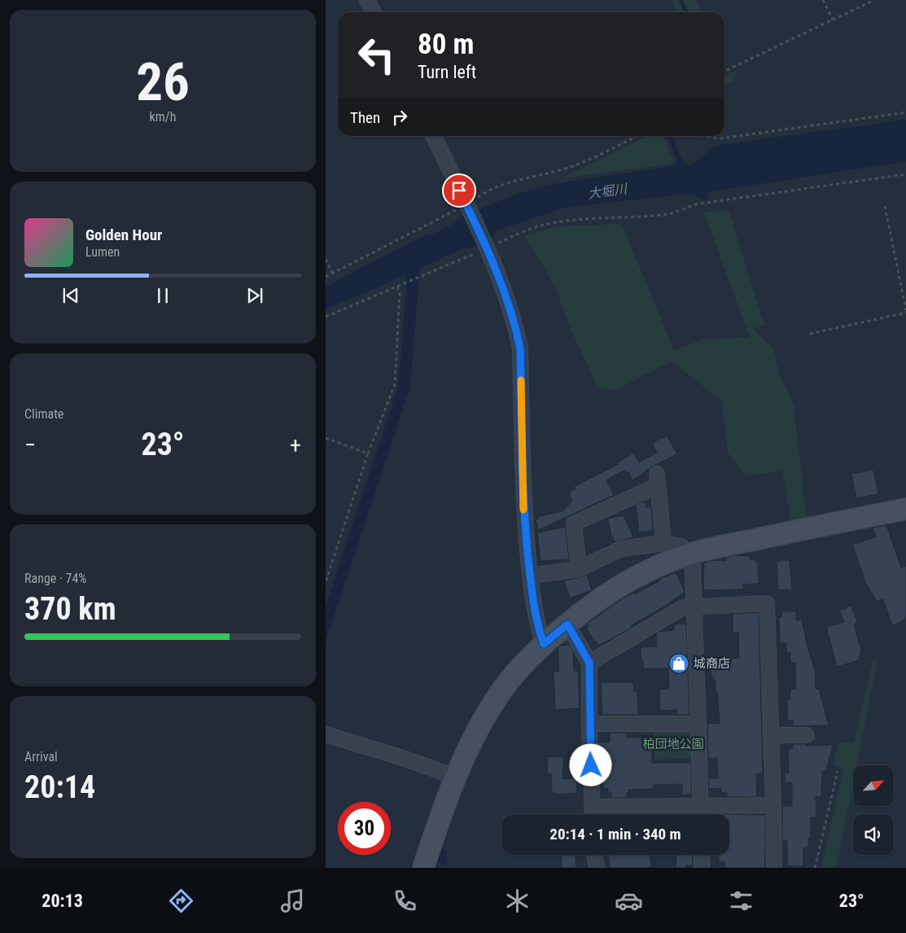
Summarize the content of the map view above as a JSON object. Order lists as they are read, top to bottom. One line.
{"water":["大堀川"],"parks":["柏団地公園"],"places":{"shop":["城商店"]},"north":"top right","page":{"tile":[["26","km/h"],"Climate",["Range · 74%","370 km"],["Arrival","20:14"]],"turn":["80 m","Turn left"],"then":"Then","song":["Golden Hour","Lumen"],"heat":["−","23°","+"],"limit":"30","trip":"20:14 · 1 min · 340 m","tabs":["20:13","23°"]}}
